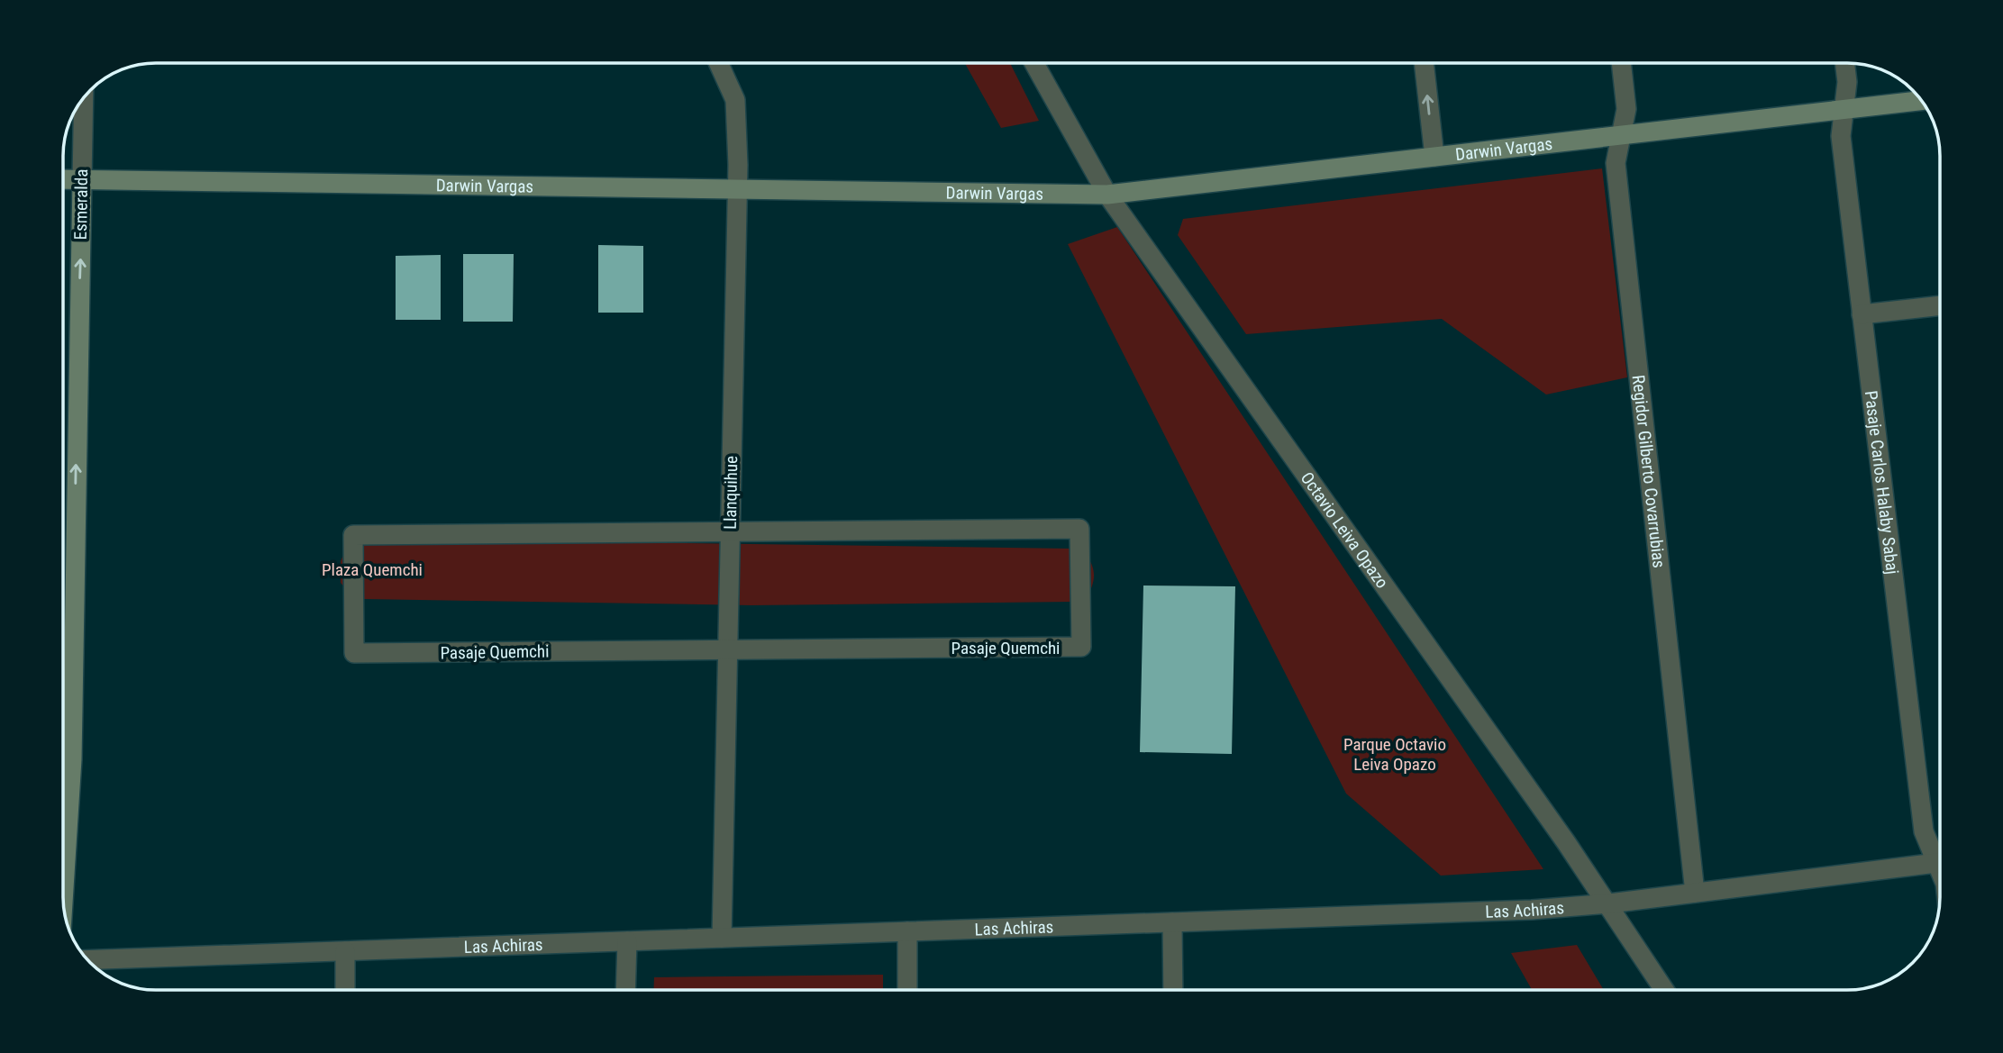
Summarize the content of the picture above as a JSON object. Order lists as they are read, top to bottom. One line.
{"streets":{"street":["Darwin Vargas","Esmeralda","Regidor Gilberto Covarrubias","Pasaje Carlos Halaby Sabaj","Llanquihue","Octavio Leiva Opazo","Pasaje Quemchi","Las Achiras"]},"crossings":[["Darwin Vargas","Esmeralda"],["Darwin Vargas","Regidor Gilberto Covarrubias"],["Darwin Vargas","Pasaje Carlos Halaby Sabaj"],["Darwin Vargas","Llanquihue"],["Darwin Vargas","Octavio Leiva Opazo"],["Regidor Gilberto Covarrubias","Las Achiras"],["Llanquihue","Pasaje Quemchi"],["Llanquihue","Las Achiras"],["Octavio Leiva Opazo","Las Achiras"]],"one_way":["Esmeralda"],"parks":["Plaza Quemchi","Parque Octavio Leiva Opazo"]}
